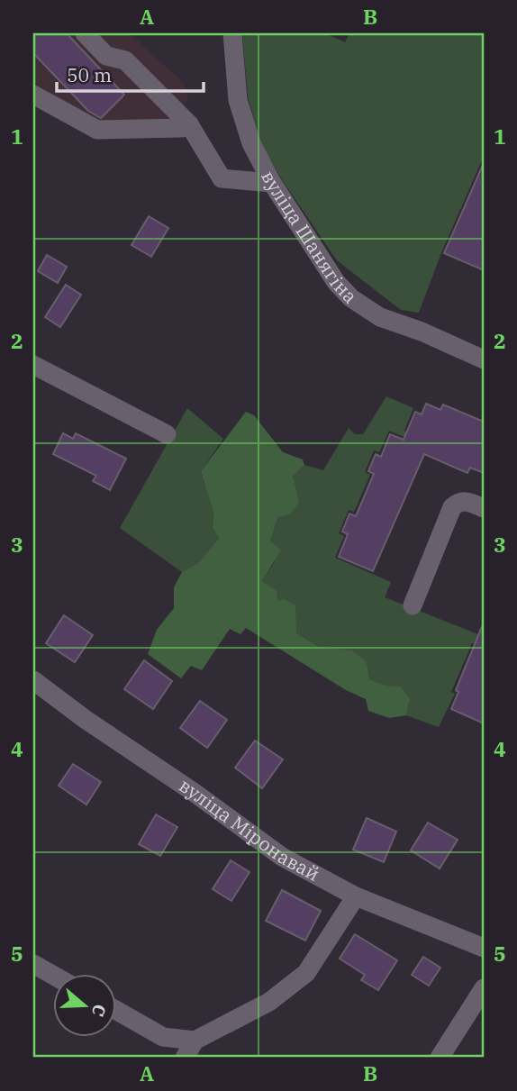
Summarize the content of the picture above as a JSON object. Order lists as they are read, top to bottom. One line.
{"streets":{"street":["вуліца Шанягіна","вуліца Міронавай"]},"scale_bar":"50 m","north":"right","grid":{"columns":["A","B"],"rows":["1","2","3","4","5"]}}
